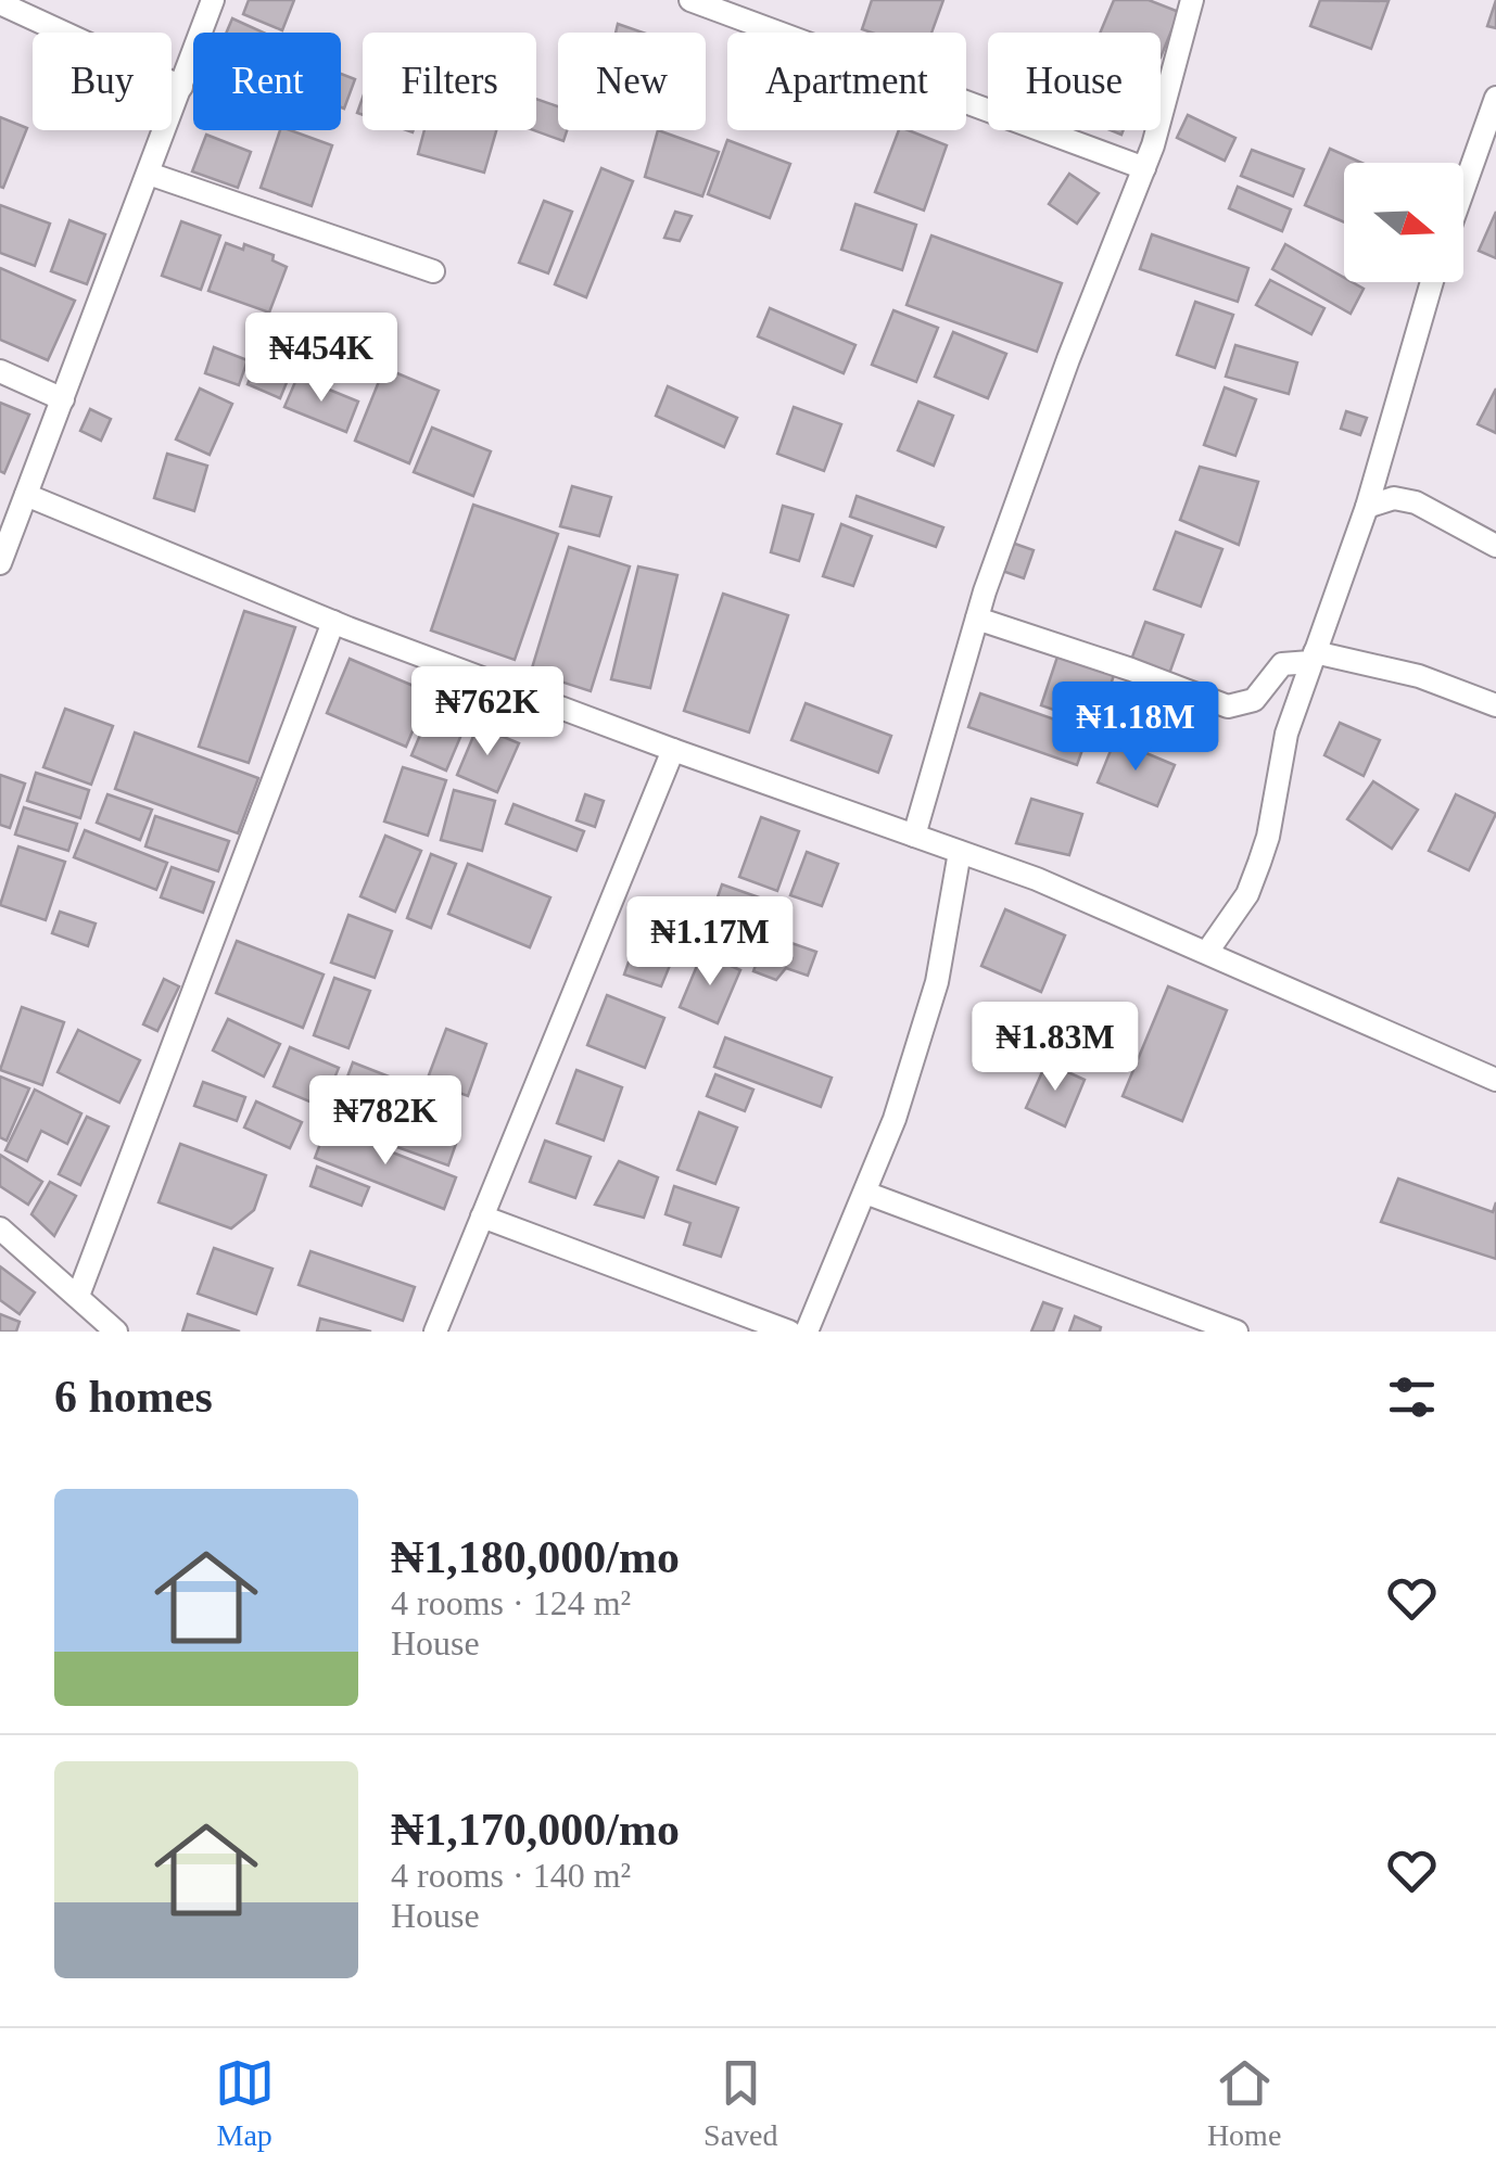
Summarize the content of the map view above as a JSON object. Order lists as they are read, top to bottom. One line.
{"north":"right","page":{"chip":["Buy","Rent","Filters","New","Apartment","House"],"price":["₦454K","₦762K","₦1.18M","₦1.17M","₦1.83M","₦782K"],"heading":"6 homes","list":[{"name":"₦1,180,000/mo","note":"4 rooms · 124 m² · House"},{"name":"₦1,170,000/mo","note":"4 rooms · 140 m² · House"}],"tabs":["Map","Saved","Home"]}}
